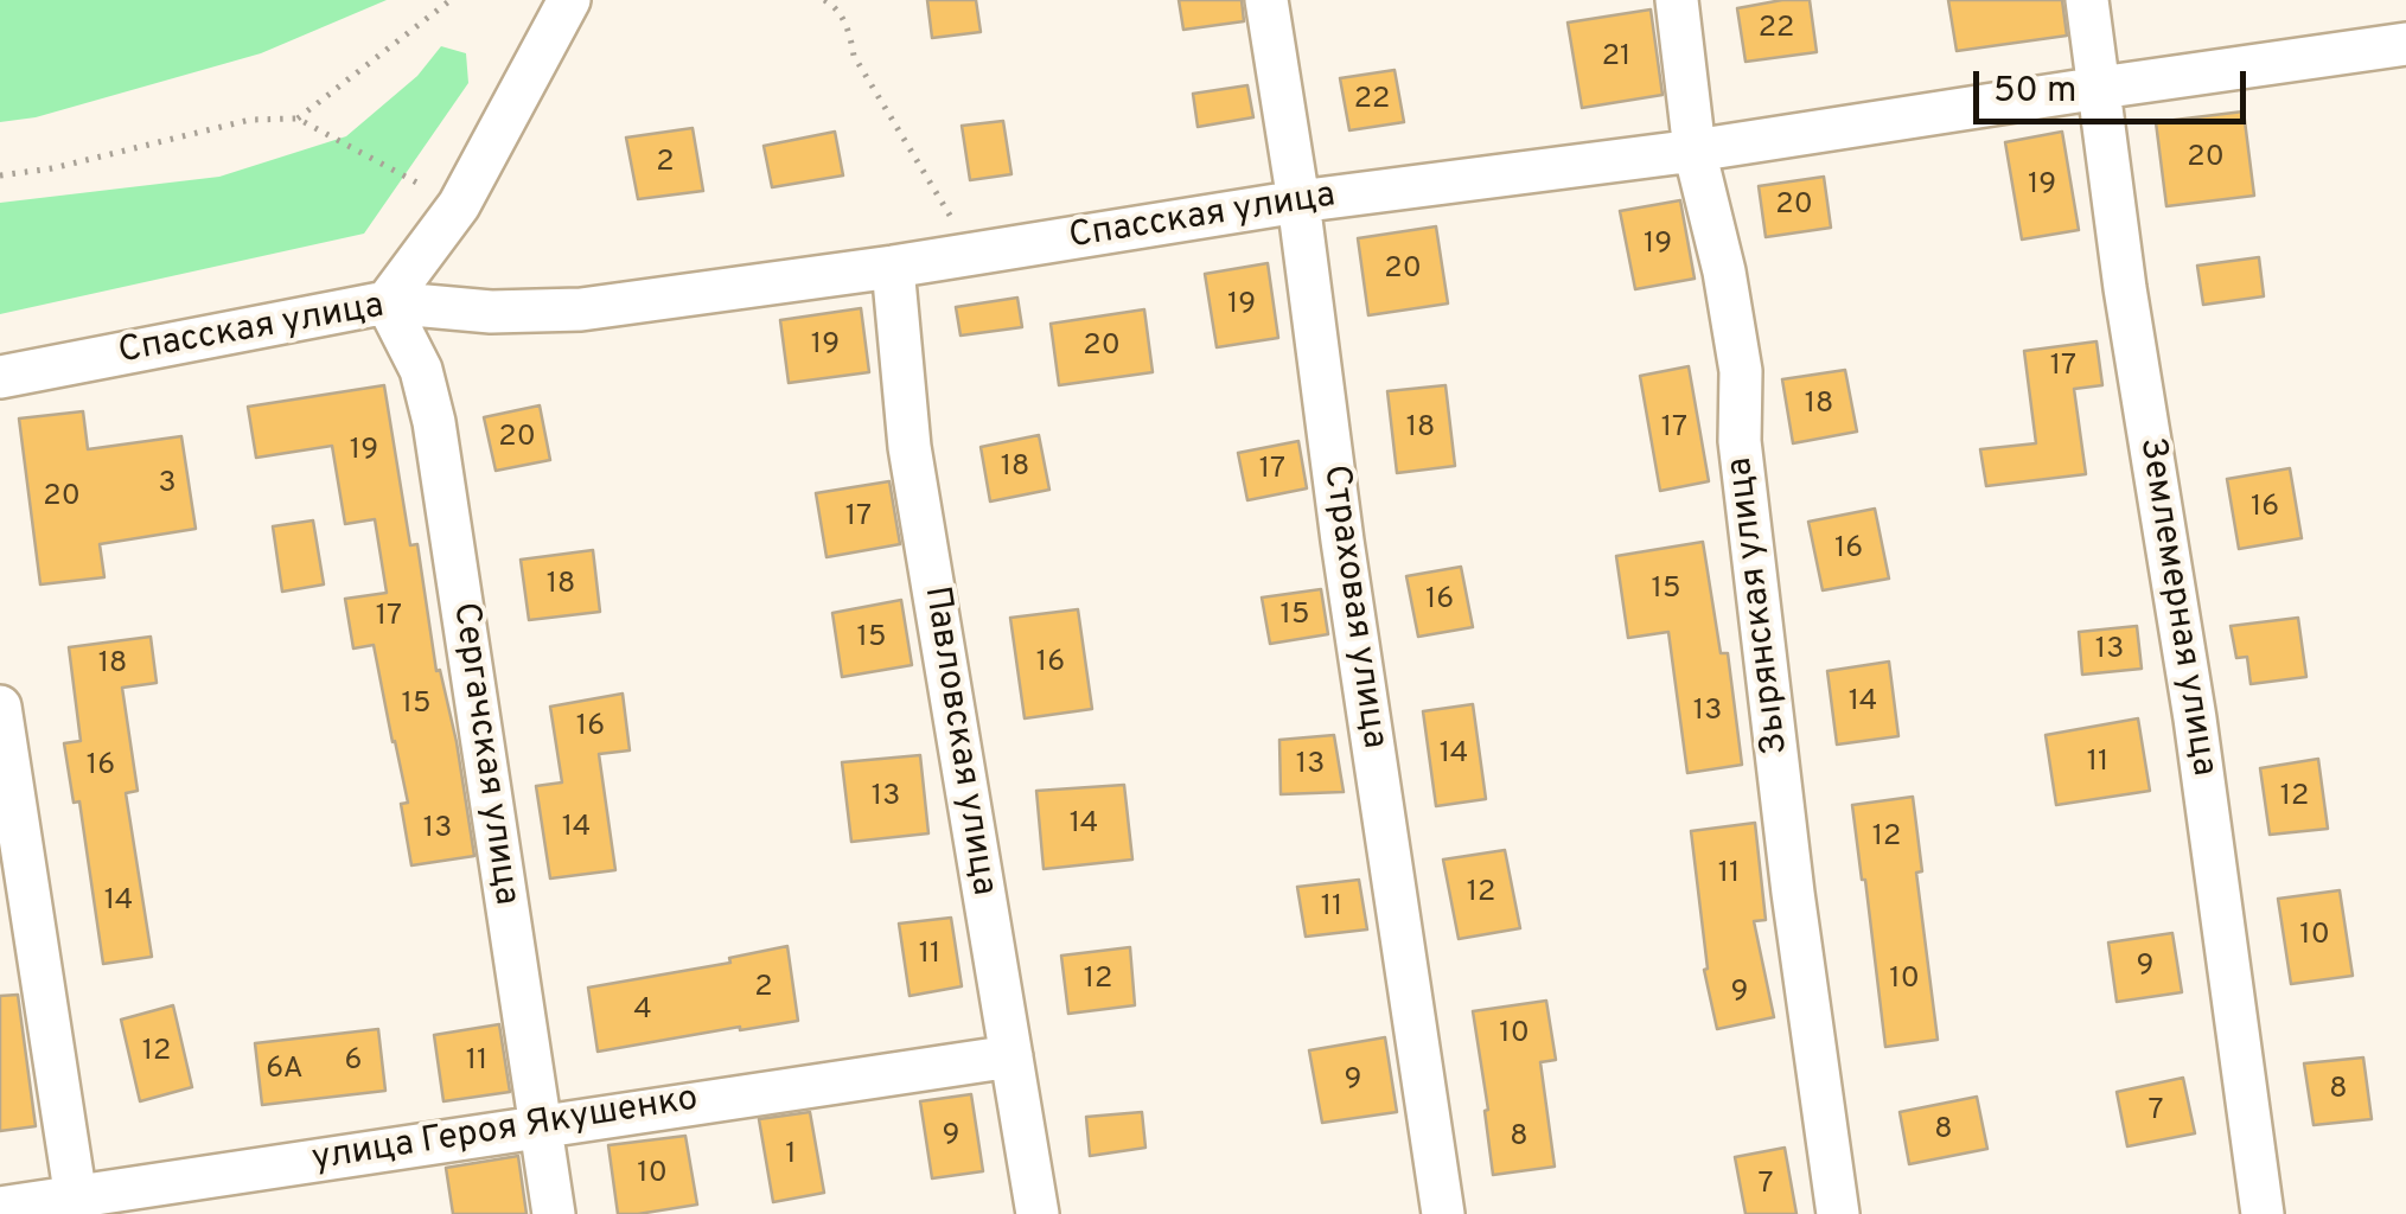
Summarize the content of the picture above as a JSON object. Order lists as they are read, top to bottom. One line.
{"streets":{"street":["Спасская улица","Зырянская улица","Страховая улица","Землемерная улица","Павловская улица","Сергачская улица","улица Героя Якушенко"]},"crossings":[["Спасская улица","Зырянская улица"],["Спасская улица","Страховая улица"],["Спасская улица","Землемерная улица"],["Спасская улица","Павловская улица"],["Спасская улица","Сергачская улица"],["Павловская улица","улица Героя Якушенко"],["Сергачская улица","улица Героя Якушенко"]],"house_numbers":["22","21","22","20","2","19","20","19","20","19","19","20","17","18","18","17","20","19","18","17","3","20","16","17","16","18","15","16","15","17","15","13","16","18","14","15","13","16","14","11","13","16","13","12","14","14","13","12","11","12","14","11","10","11","9","12","10","2","9","4","10","12","6","11","6А","9","8","7","8","9","8","1","10","7"],"scale_bar":"50 m"}
